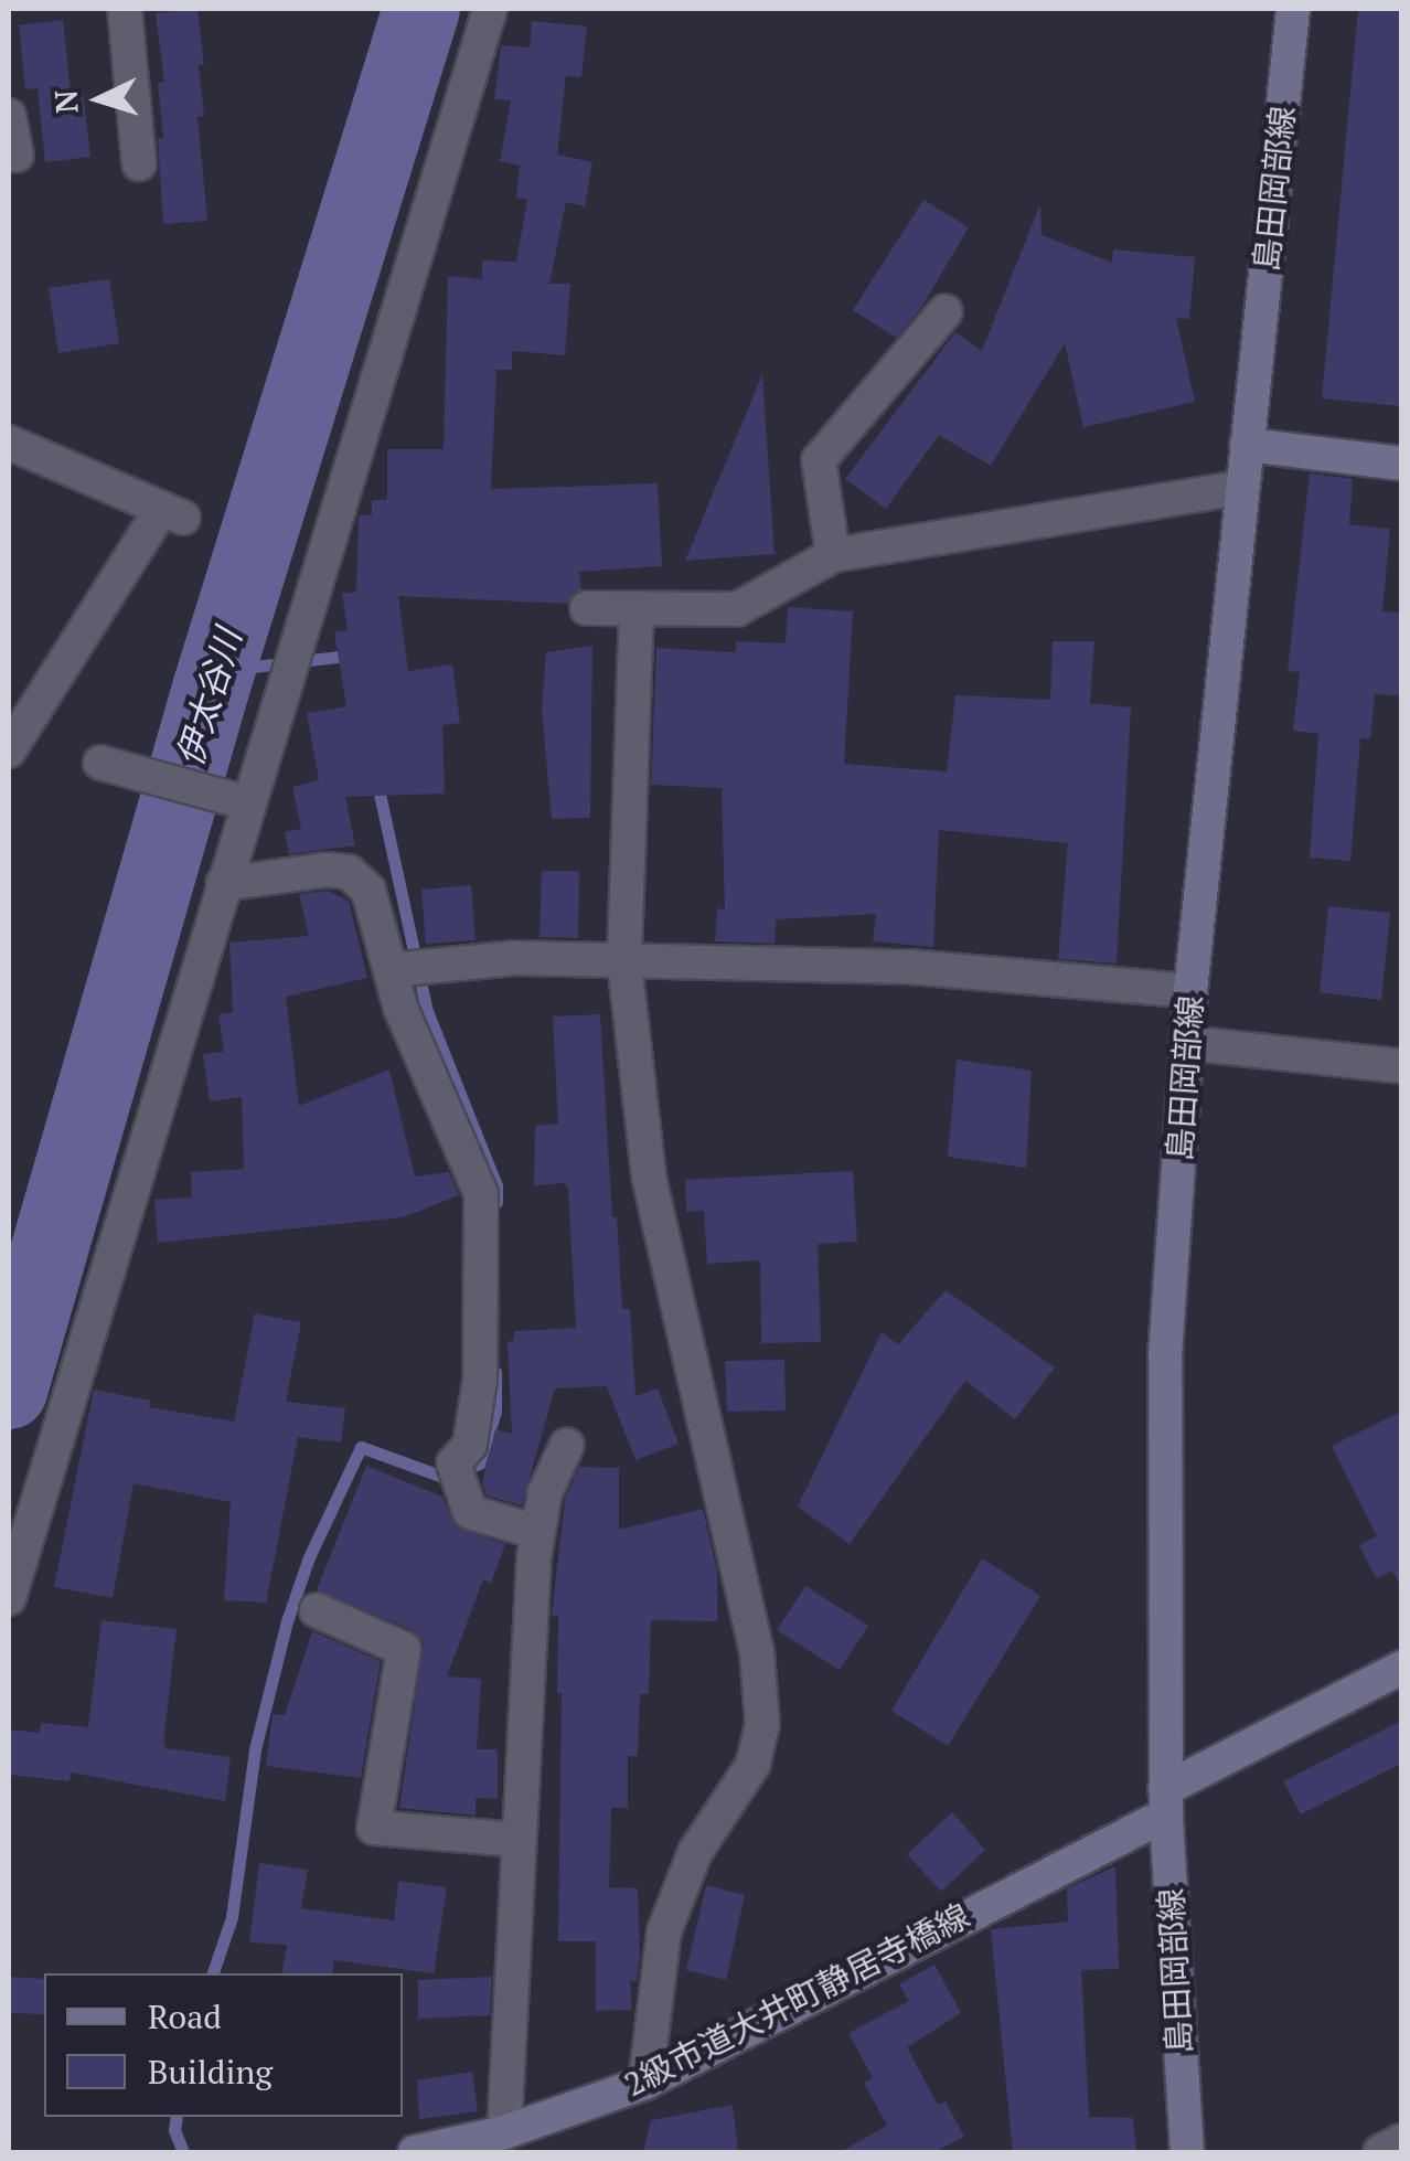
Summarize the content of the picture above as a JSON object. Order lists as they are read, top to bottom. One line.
{"streets":{"main road":["島田岡部線","2級市道大井町静居寺橋線"]},"crossings":[["島田岡部線","2級市道大井町静居寺橋線"]],"water":["伊太谷川"],"legend":["Road","Building"],"north":"left"}
